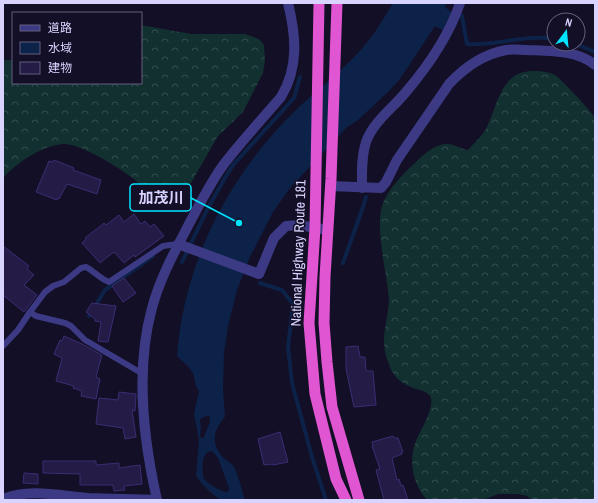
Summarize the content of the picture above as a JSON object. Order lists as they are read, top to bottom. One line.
{"streets":{"highway":["National Highway Route 181"]},"places":["加茂川"],"legend":["道路","水域","建物"],"north":"top"}
